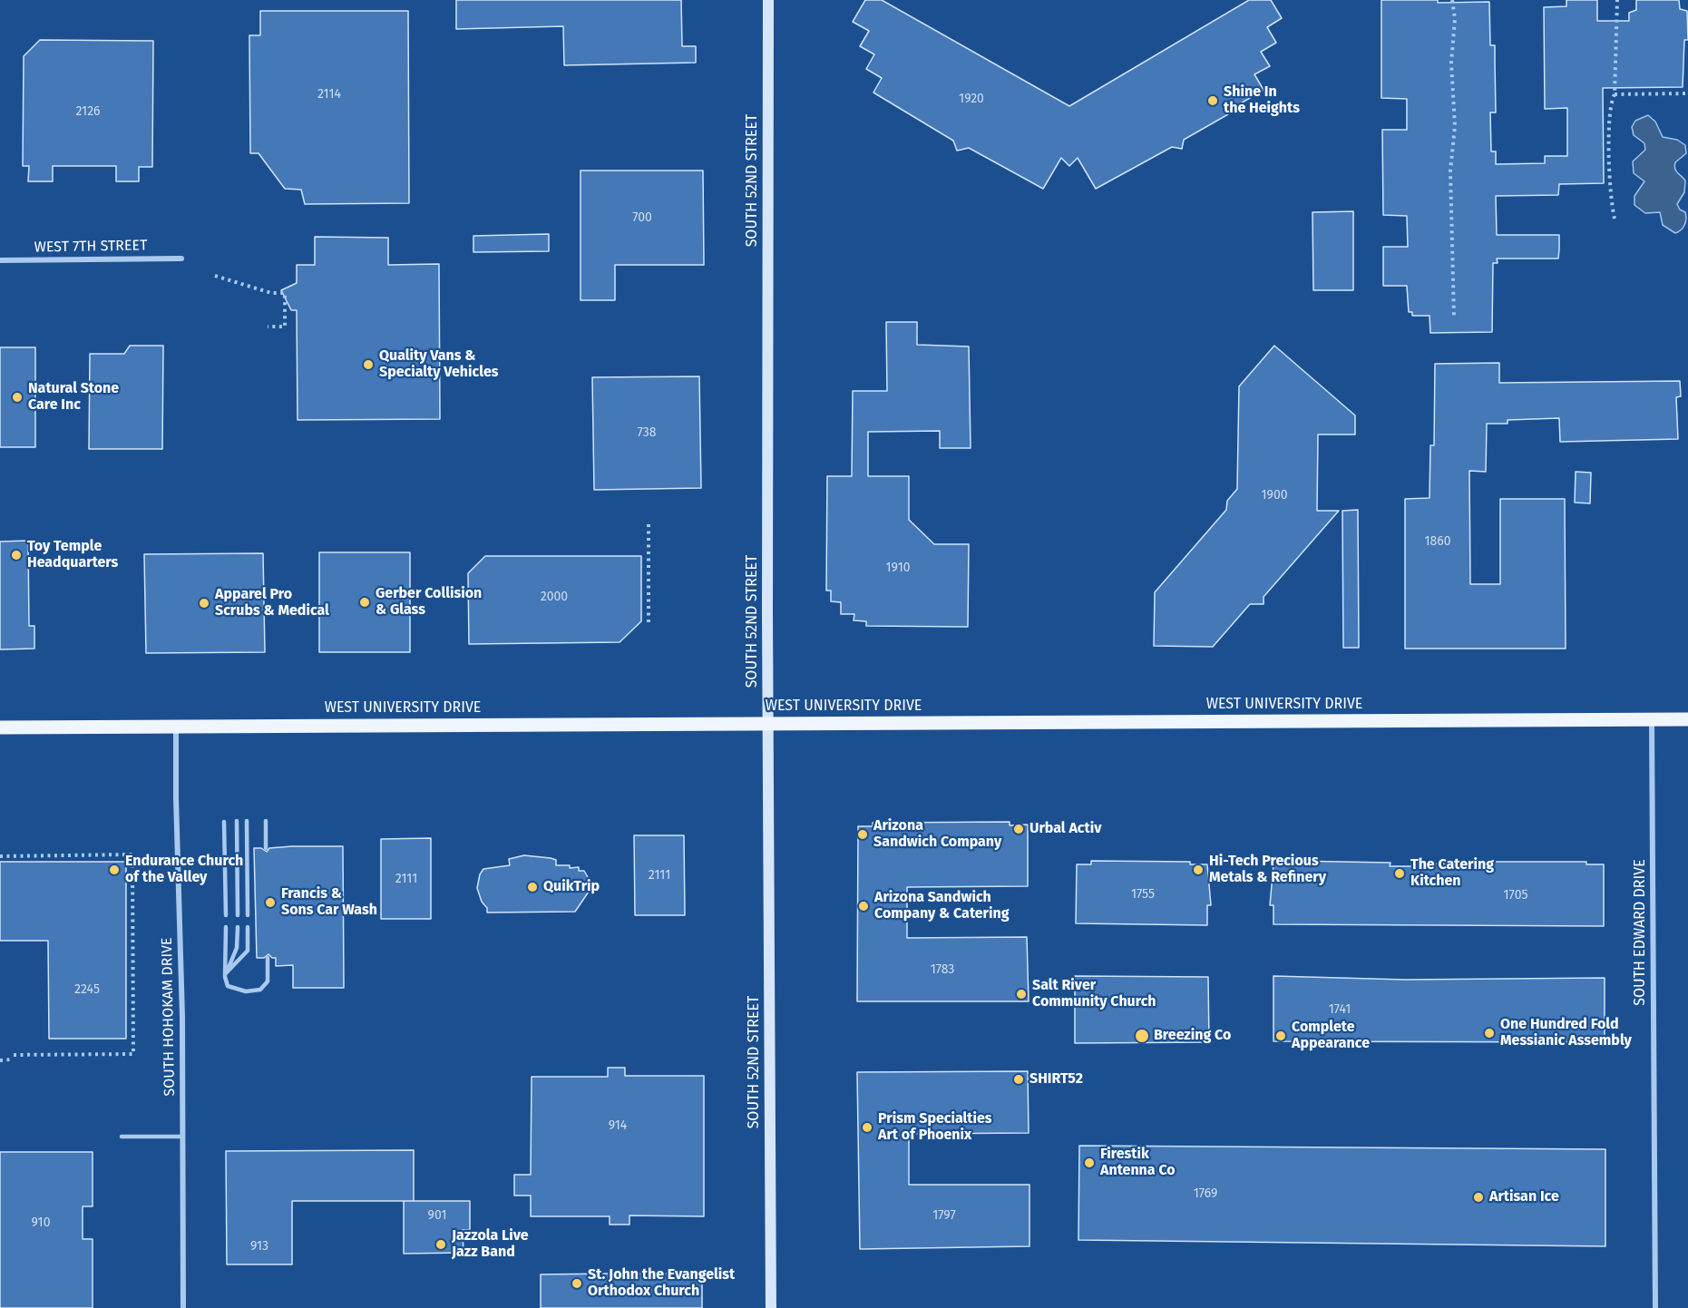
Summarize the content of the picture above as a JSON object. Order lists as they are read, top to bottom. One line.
{"streets":{"main road":["SOUTH 52ND STREET","WEST UNIVERSITY DRIVE"],"street":["WEST 7TH STREET","SOUTH EDWARD DRIVE","SOUTH HOHOKAM DRIVE"]},"crossings":[["SOUTH 52ND STREET","WEST UNIVERSITY DRIVE"],["WEST UNIVERSITY DRIVE","SOUTH EDWARD DRIVE"],["WEST UNIVERSITY DRIVE","SOUTH HOHOKAM DRIVE"]],"places":["Shine In the Heights","Quality Vans & Specialty Vehicles","Natural Stone Care Inc","Toy Temple Headquarters","Gerber Collision & Glass","Apparel Pro Scrubs & Medical","Urbal Activ","Arizona Sandwich Company","Endurance Church of the Valley","Hi-Tech Precious Metals & Refinery","The Catering Kitchen","QuikTrip","Francis & Sons Car Wash","Arizona Sandwich Company & Catering","Salt River Community Church","One Hundred Fold Messianic Assembly","Breezing Co","Complete Appearance","SHIRT52","Prism Specialties Art of Phoenix","Firestik Antenna Co","Artisan Ice","Jazzola Live Jazz Band","St. John the Evangelist Orthodox Church"],"house_numbers":["2114","1920","2126","700","738","1900","1860","1910","2000","2111","2111","1755","1705","1783","2245","1741","914","1769","901","1797","910","913"]}
